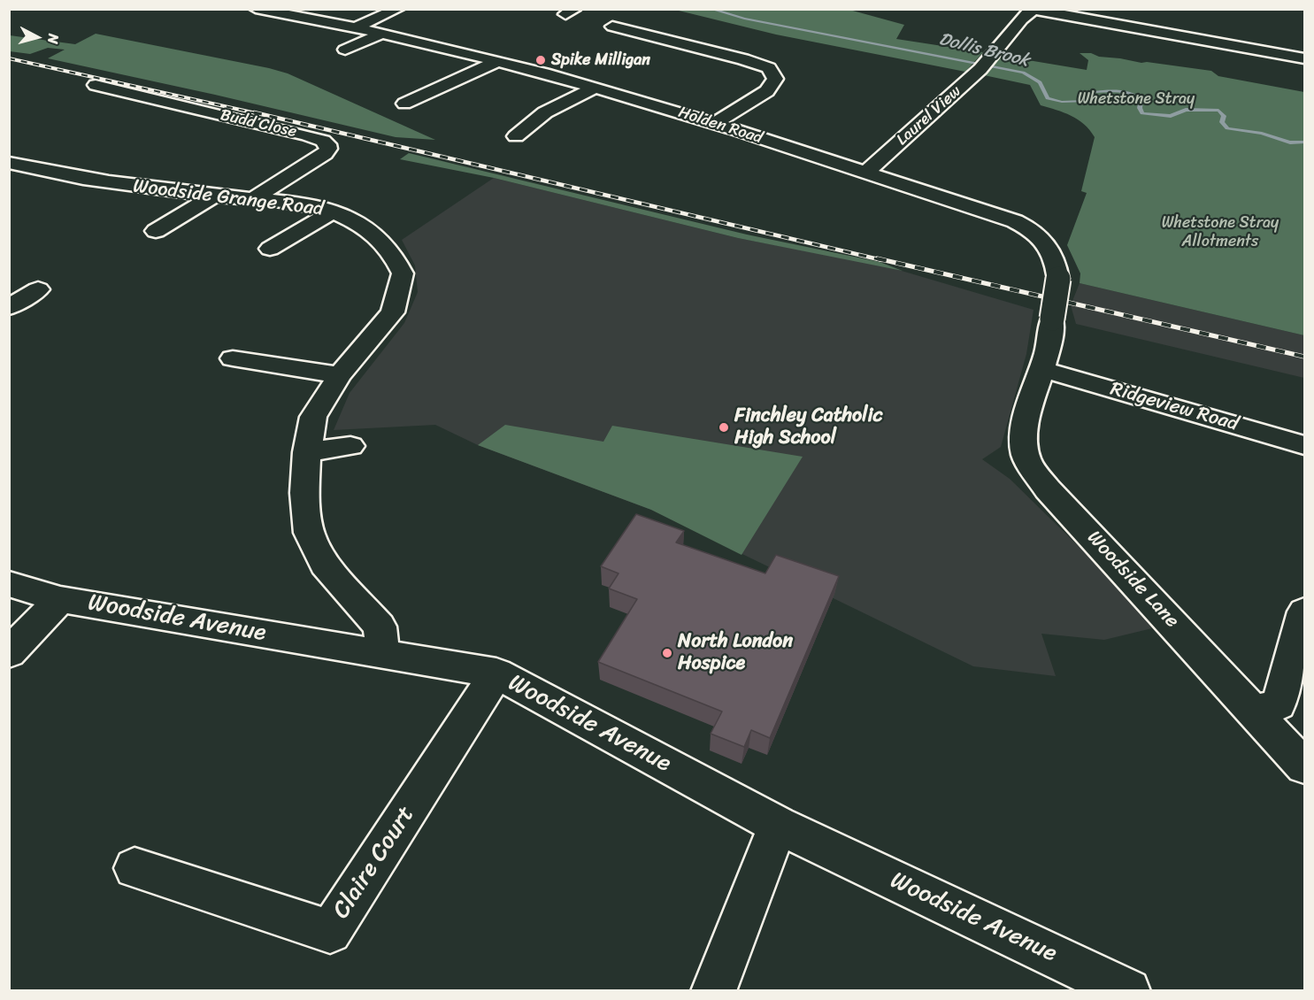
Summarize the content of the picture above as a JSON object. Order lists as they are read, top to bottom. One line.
{"streets":{"street":["Laurel View","Budd Close","Holden Road","Woodside Grange Road","Ridgeview Road","Woodside Lane","Woodside Avenue","Claire Court"]},"crossings":[["Laurel View","Holden Road"],["Budd Close","Woodside Grange Road"],["Holden Road","Ridgeview Road"],["Holden Road","Woodside Lane"],["Woodside Grange Road","Woodside Avenue"],["Ridgeview Road","Woodside Lane"],["Woodside Avenue","Claire Court"]],"water":["Dollis Brook"],"parks":["Whetstone Stray","Whetstone Stray Allotments"],"places":["Spike Milligan","Finchley Catholic High School","North London Hospice"],"north":"right"}
